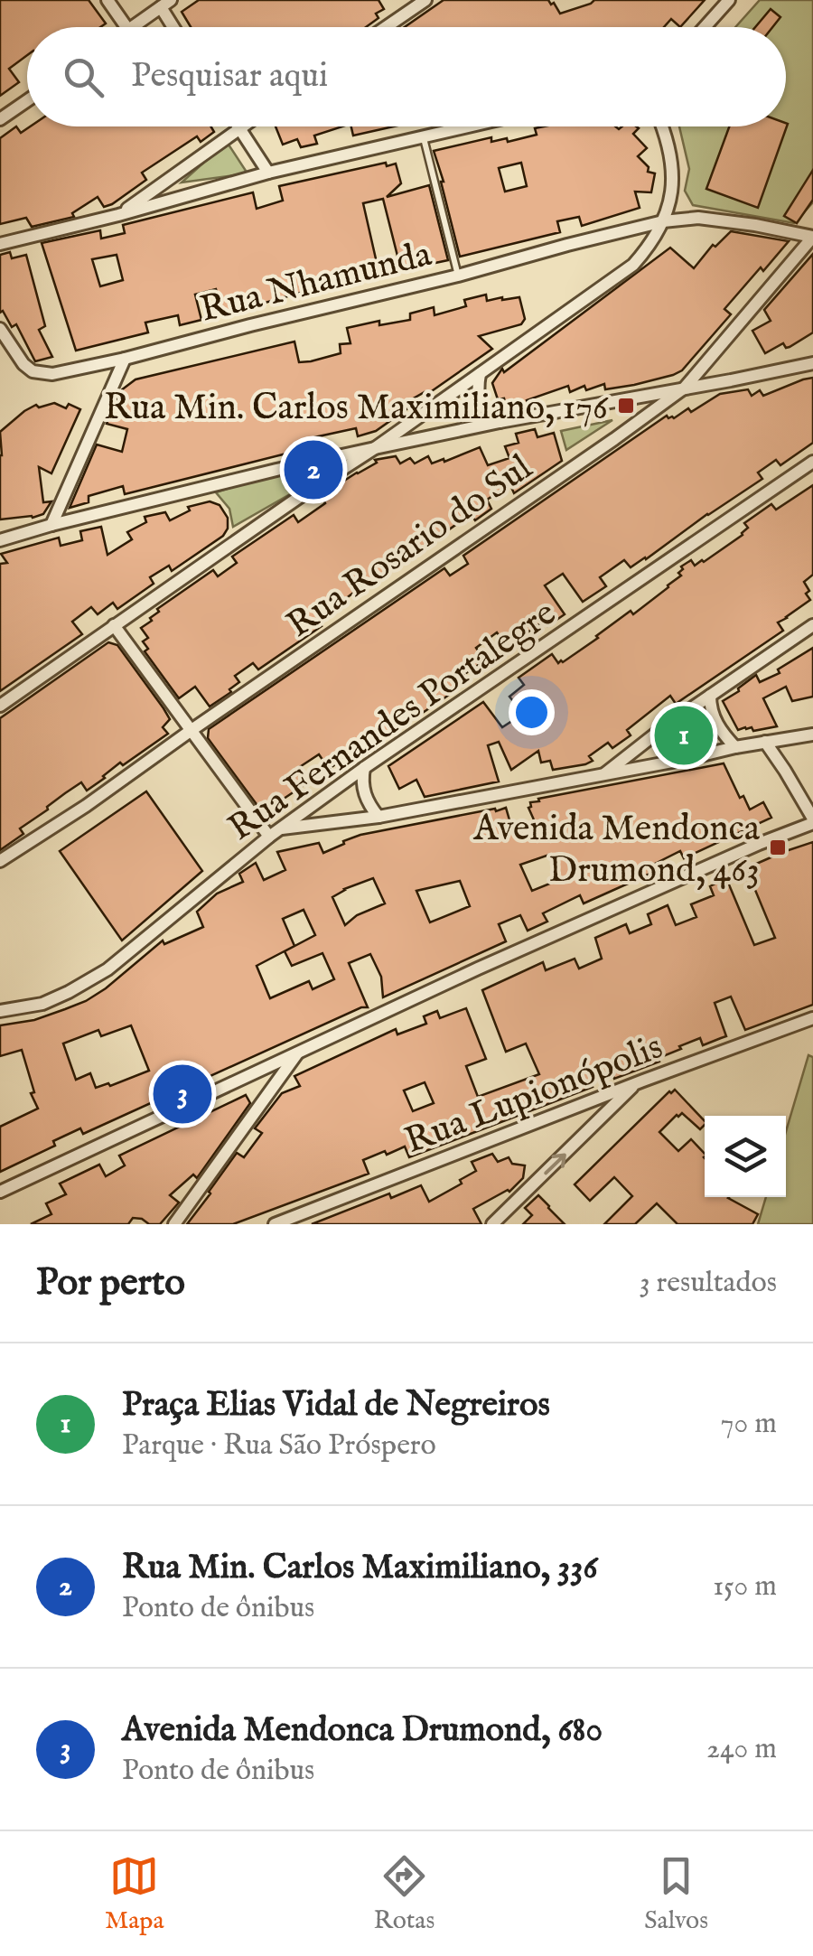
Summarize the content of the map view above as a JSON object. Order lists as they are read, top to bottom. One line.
{"streets":{"street":["Rua Nhamunda","Rua Rosario do Sul","Rua Fernandes Portalegre","Rua Lupionópolis"]},"crossings":[["Rua Nhamunda","Rua Rosario do Sul"]],"places":{"transit":["Rua Min. Carlos Maximiliano, 176","Avenida Mendonca Drumond, 463"]},"page":{"search":"Pesquisar aqui","pins":["2","1","3"],"heading":["Por perto","3 resultados"],"list":[{"mark":"1","name":"Praça Elias Vidal de Negreiros","note":"Parque · Rua São Próspero","value":"70 m"},{"mark":"2","name":"Rua Min. Carlos Maximiliano, 336","note":"Ponto de ônibus","value":"150 m"},{"mark":"3","name":"Avenida Mendonca Drumond, 680","note":"Ponto de ônibus","value":"240 m"}],"nav":["Mapa","Rotas","Salvos"]}}
